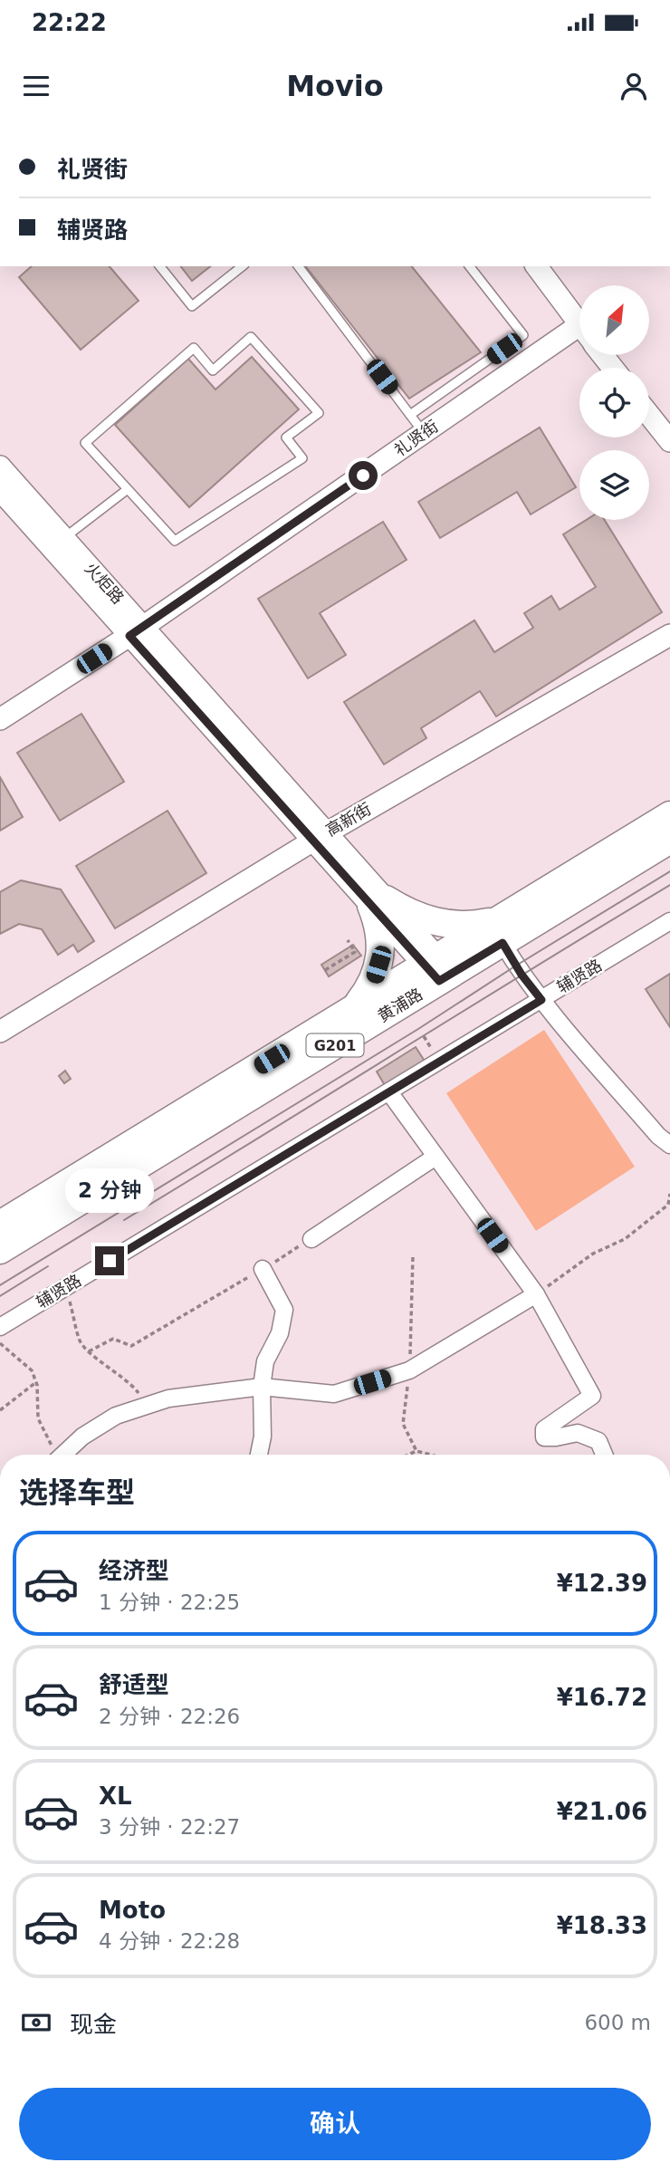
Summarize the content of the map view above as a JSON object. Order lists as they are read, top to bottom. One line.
{"streets":{"highway":["黄浦路","G201"],"street":["礼贤街","火炬路","高新街","辅贤路"]},"crossings":[["礼贤街","火炬路"],["火炬路","高新街"],["火炬路","黄浦路"]],"north":"top right","page":{"status":"22:22","header":"Movio","banner":["礼贤街","辅贤路"],"bubble":"2 分钟","heading":"选择车型","list":[{"name":"经济型","note":"1 分钟 · 22:25","value":"¥12.39"},{"name":"舒适型","note":"2 分钟 · 22:26","value":"¥16.72"},{"name":"XL","note":"3 分钟 · 22:27","value":"¥21.06"},{"name":"Moto","note":"4 分钟 · 22:28","value":"¥18.33"}],"pay":["现金","600 m"],"buttons":"确认"}}
